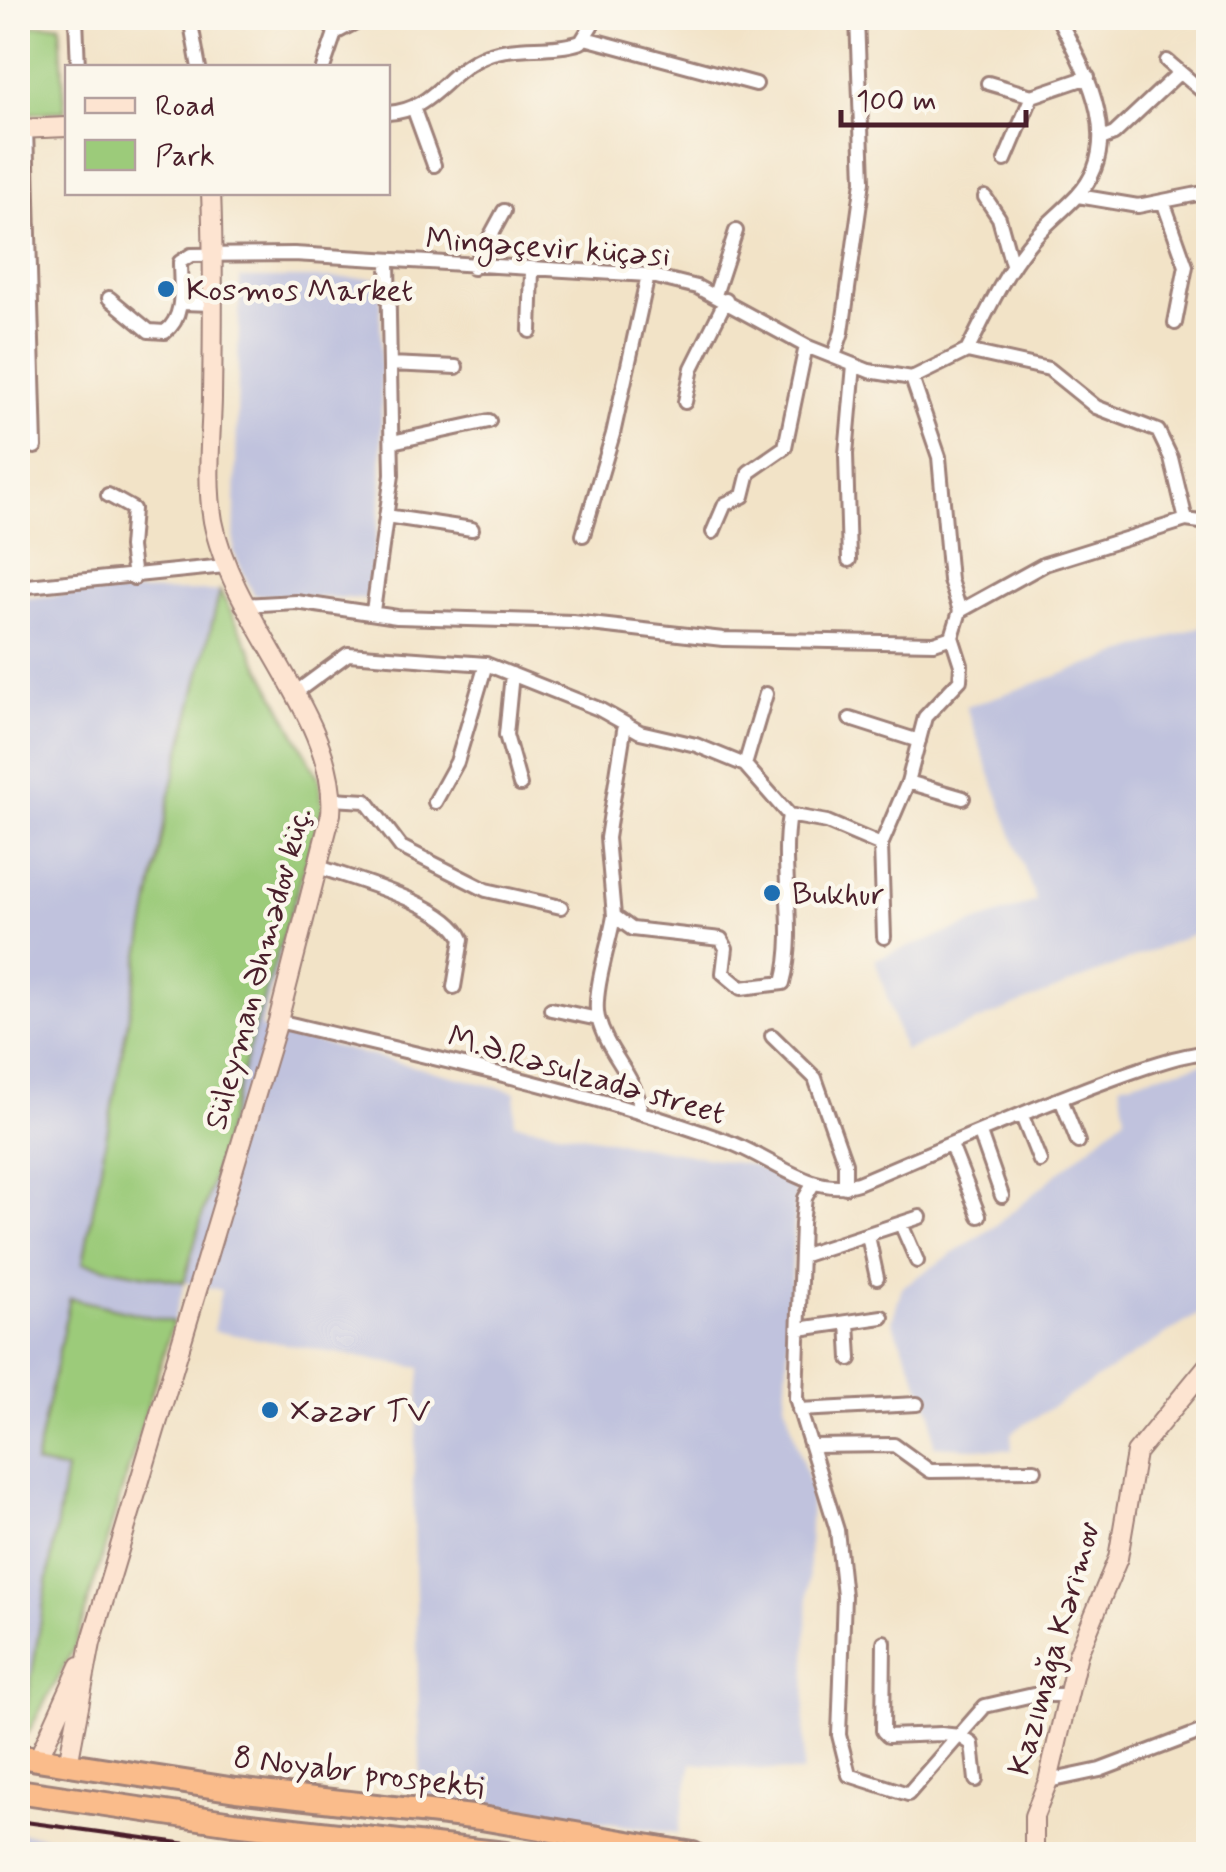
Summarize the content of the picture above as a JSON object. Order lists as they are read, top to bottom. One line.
{"streets":{"highway":["8 Noyabr prospekti"],"street":["Mingəçevir küçəsi","Süleyman Əhmədov küç.","M.Ə.Rəsulzadə street","Kazımağa Kərimov"]},"crossings":[["Mingəçevir küçəsi","Süleyman Əhmədov küç."],["Süleyman Əhmədov küç.","M.Ə.Rəsulzadə street"]],"places":["Kosmos Market","Bukhur","Xəzər TV"],"legend":["Road","Park"],"scale_bar":"100 m"}
